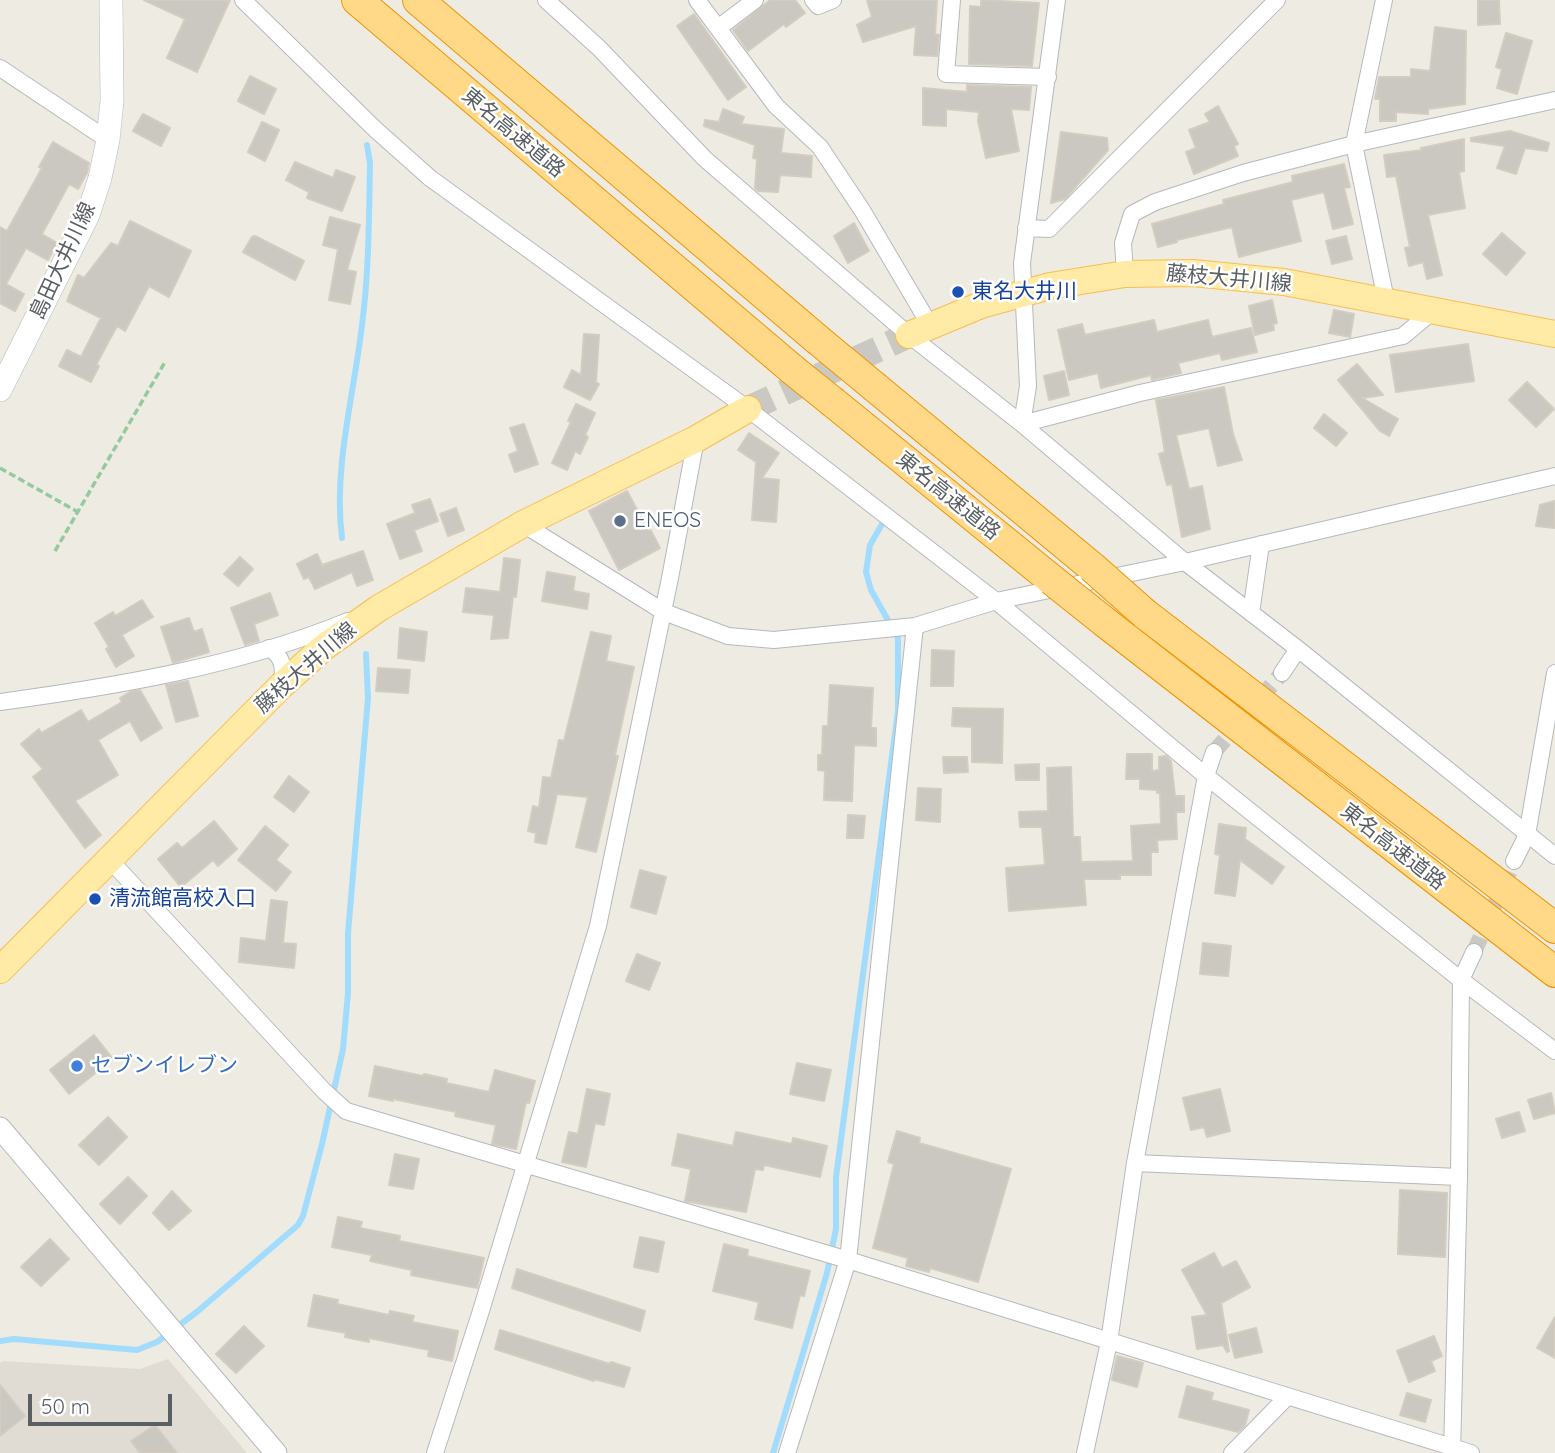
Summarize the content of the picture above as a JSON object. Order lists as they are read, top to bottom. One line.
{"streets":{"highway":["東名高速道路"],"main road":["島田大井川線","藤枝大井川線"]},"places":["東名大井川","ENEOS","清流館高校入口","セブンイレブン"],"scale_bar":"50 m"}
